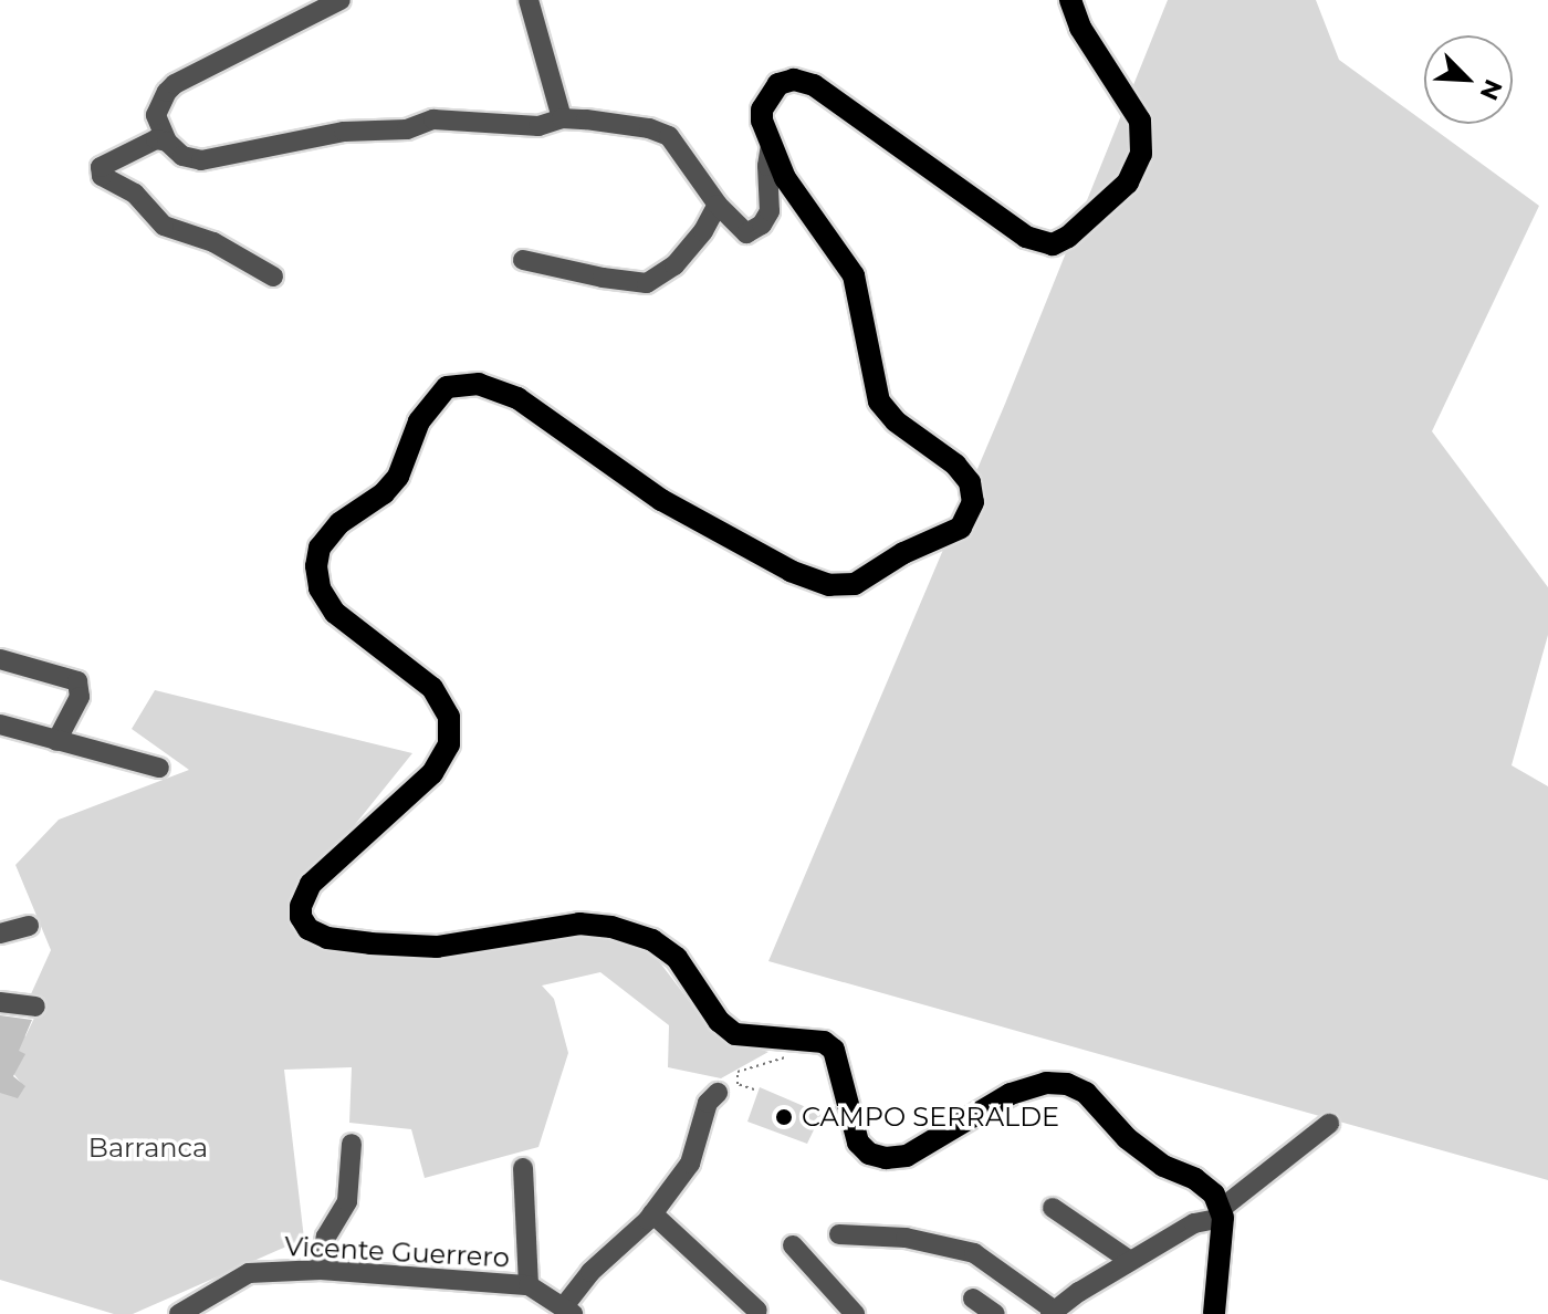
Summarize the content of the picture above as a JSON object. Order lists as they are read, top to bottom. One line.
{"streets":{"street":["Vicente Guerrero"]},"parks":["Barranca"],"places":["CAMPO SERRALDE"],"north":"bottom right"}
